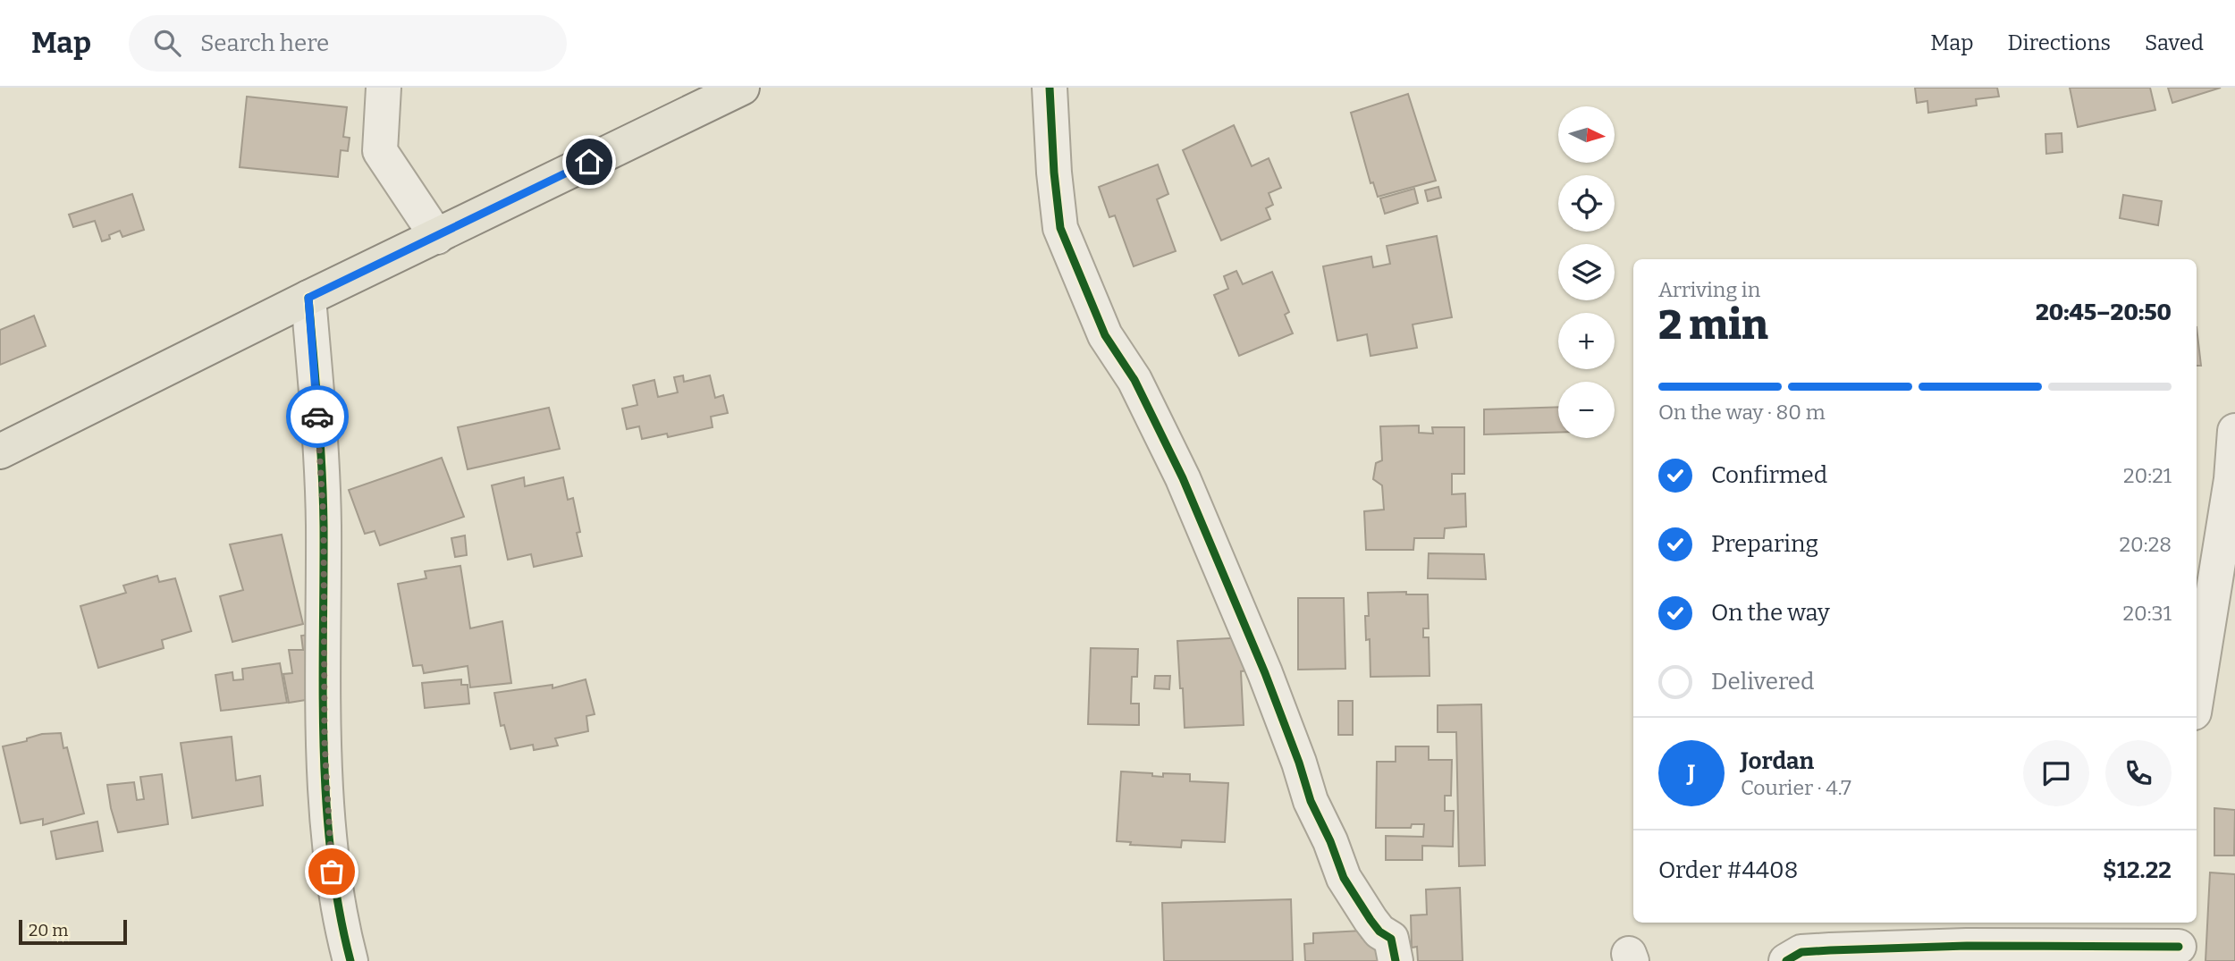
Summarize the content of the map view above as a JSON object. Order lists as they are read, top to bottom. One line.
{"scale_bar":"20 m","north":"right","page":{"header":"Map","search":"Search here","nav":["Map","Directions","Saved"],"map_buttons":["+","−"],"heading":["2 min","Arriving in","20:45–20:50"],"panel":["Jordan","Courier · 4.7","Order #4408","$12.22"],"bar":"On the way · 80 m","list":[["Confirmed","20:21"],["Preparing","20:28"],["On the way","20:31"],"Delivered"],"round":"J","scale":"20 m"}}
